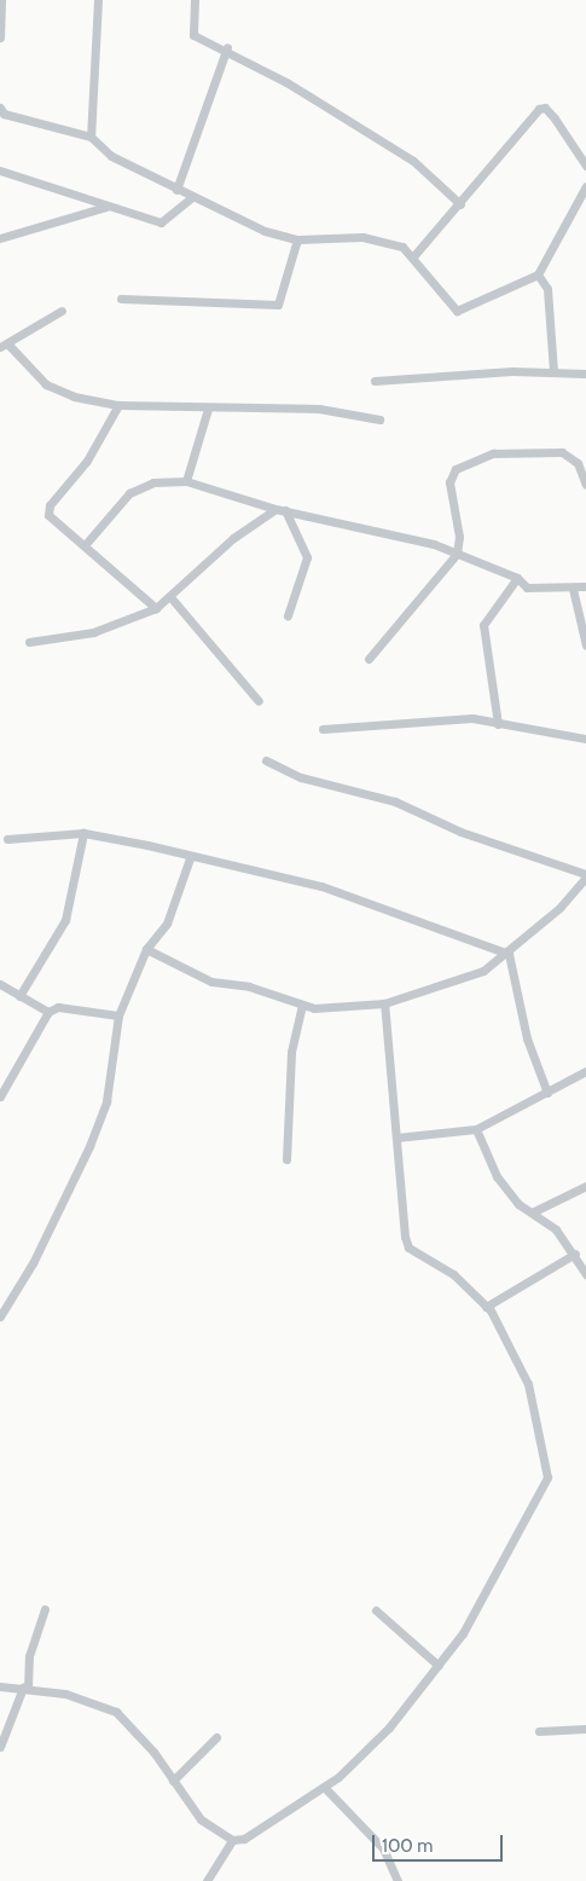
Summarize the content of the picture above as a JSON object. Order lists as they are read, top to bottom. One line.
{"scale_bar":"100 m"}
